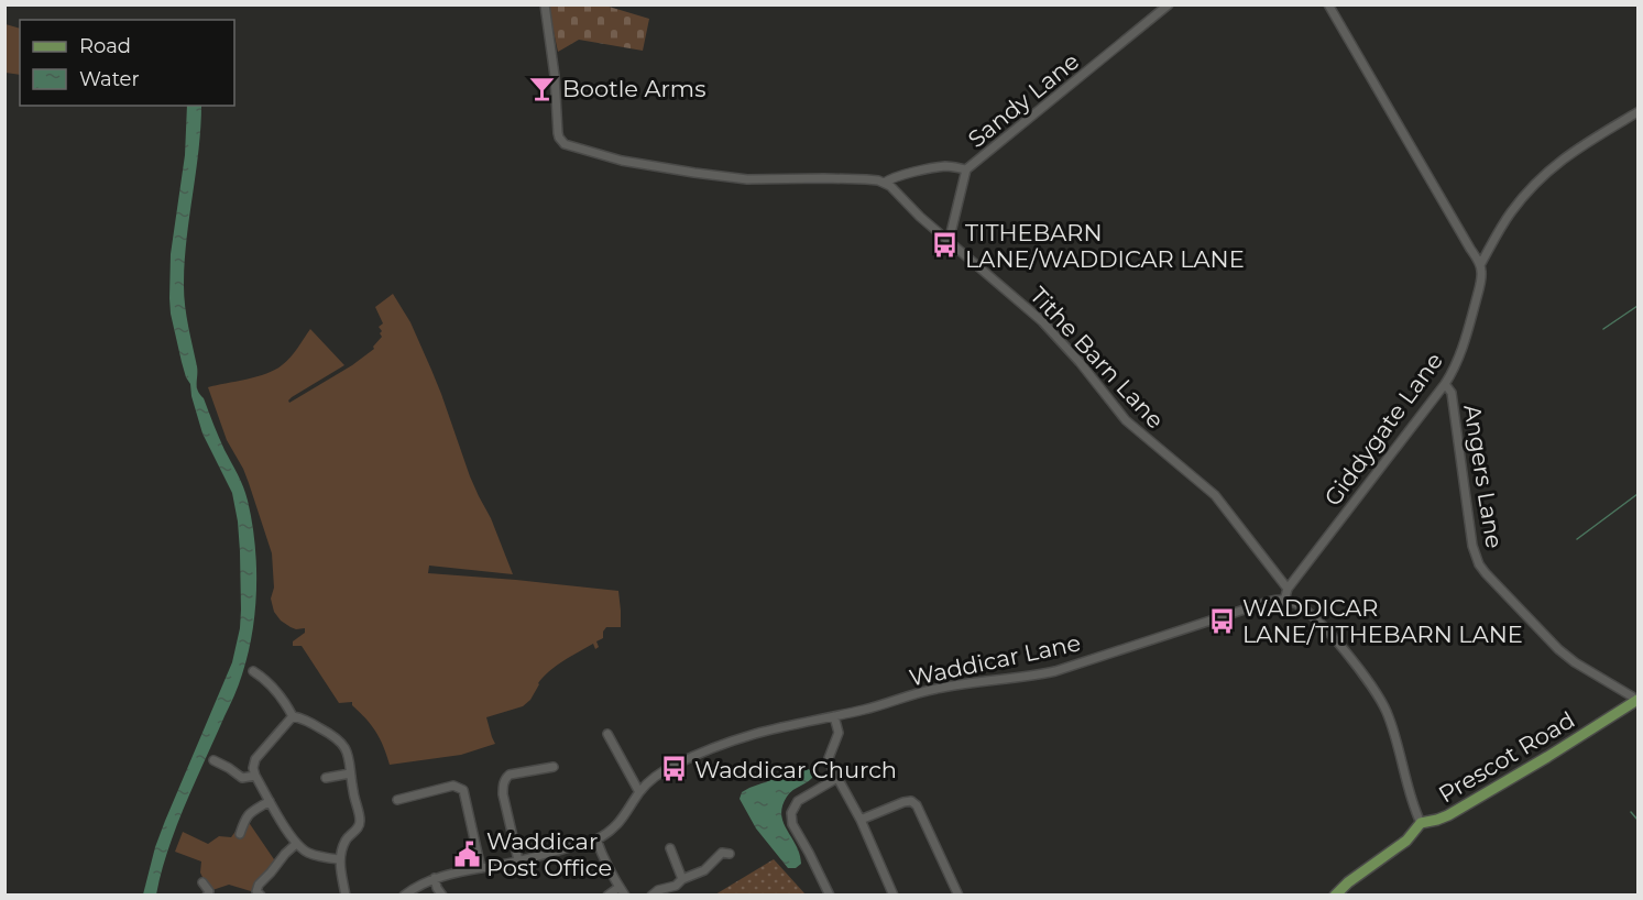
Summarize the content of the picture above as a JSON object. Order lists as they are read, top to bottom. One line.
{"streets":{"main road":["Prescot Road"],"street":["Sandy Lane","Tithe Barn Lane","Giddygate Lane","Angers Lane","Waddicar Lane"]},"crossings":[["Sandy Lane","Tithe Barn Lane"],["Tithe Barn Lane","Giddygate Lane"],["Giddygate Lane","Angers Lane"],["Angers Lane","Prescot Road"]],"places":{"bar":["Bootle Arms"],"bus stop":["TITHEBARN LANE/WADDICAR LANE","WADDICAR LANE/TITHEBARN LANE","Waddicar Church"],"public building":["Waddicar Post Office"]},"legend":["Road","Water"]}
